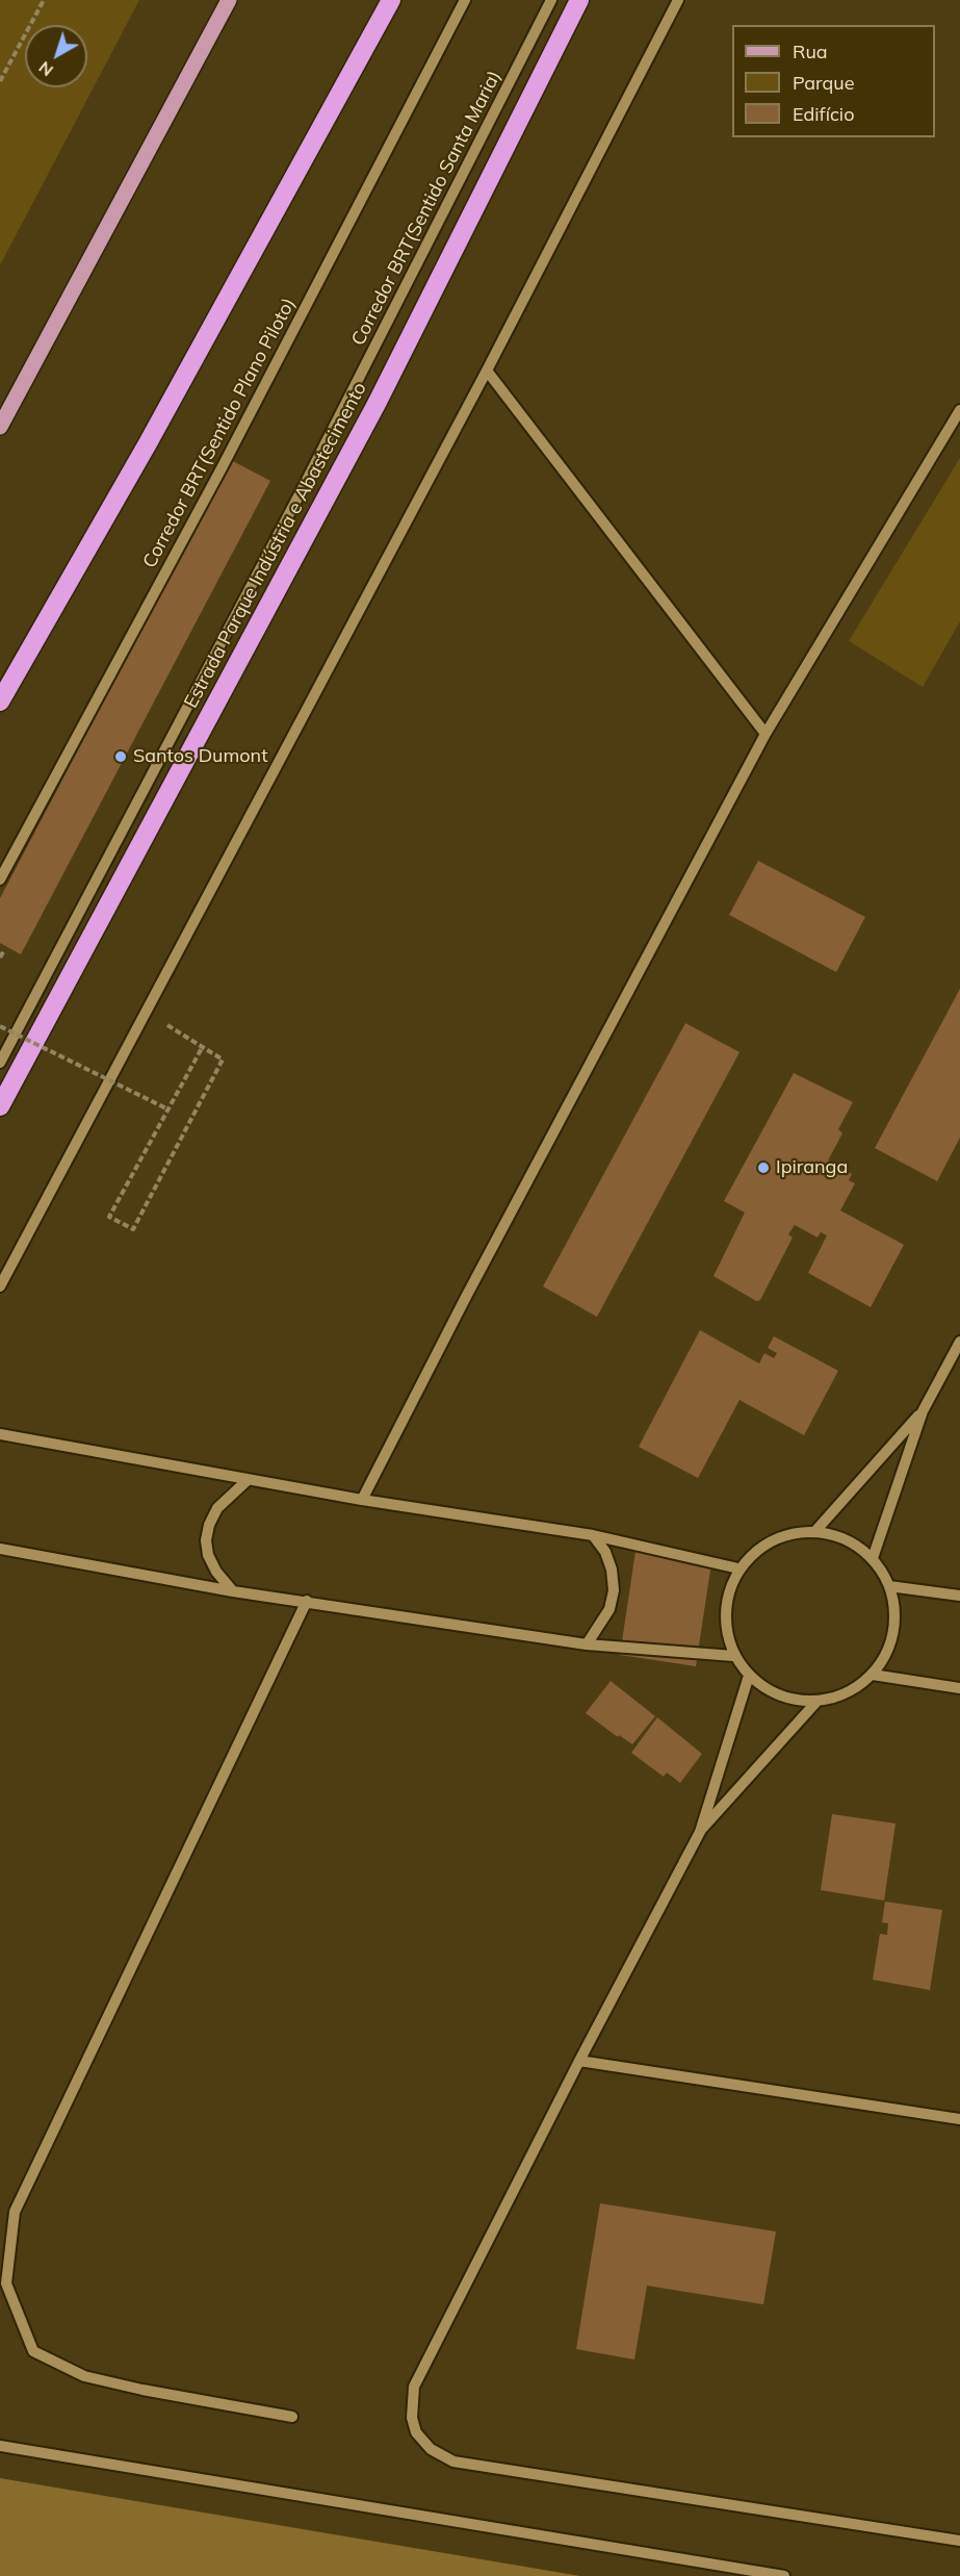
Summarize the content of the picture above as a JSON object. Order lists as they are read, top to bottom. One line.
{"streets":{"highway":["Estrada Parque Indústria e Abastecimento"],"street":["Corredor BRT(Sentido Santa Maria)","Corredor BRT(Sentido Plano Piloto)"]},"places":["Santos Dumont","Ipiranga"],"legend":["Rua","Parque","Edifício"],"north":"bottom left"}
